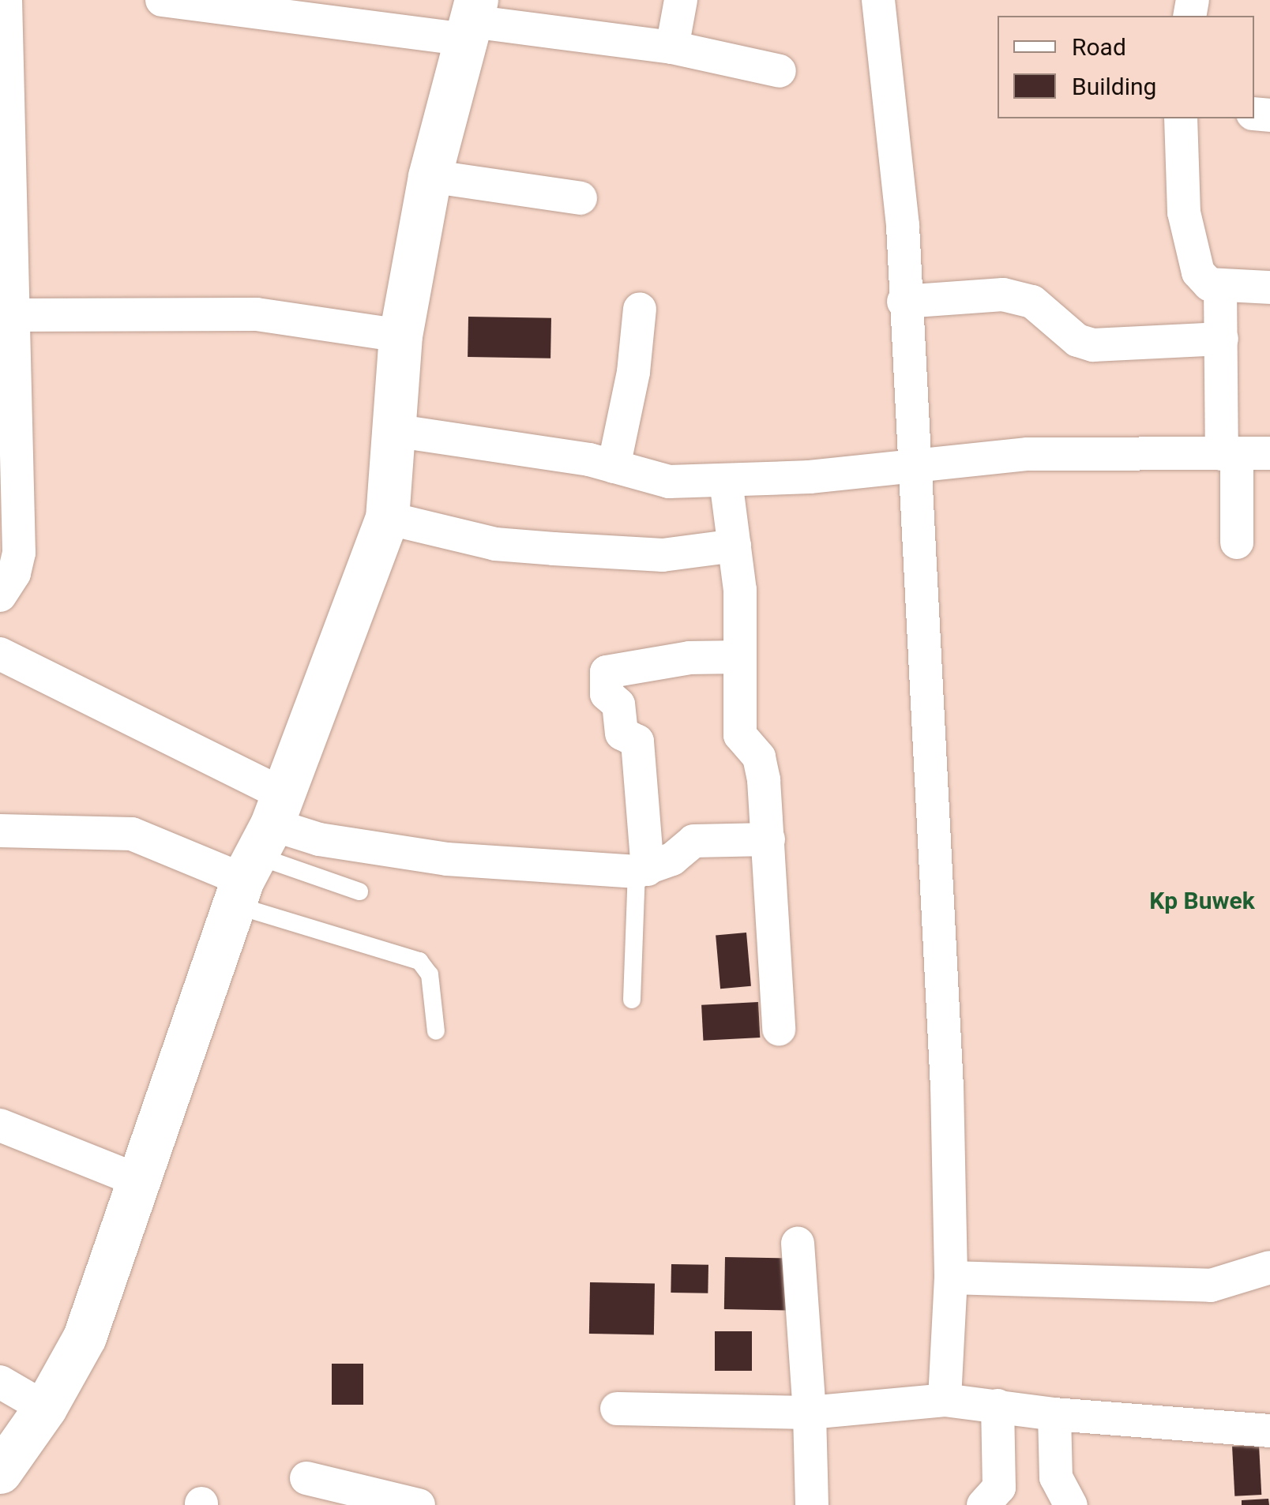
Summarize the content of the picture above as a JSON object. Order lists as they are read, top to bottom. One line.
{"districts":["Kp Buwek"],"legend":["Road","Building"]}
